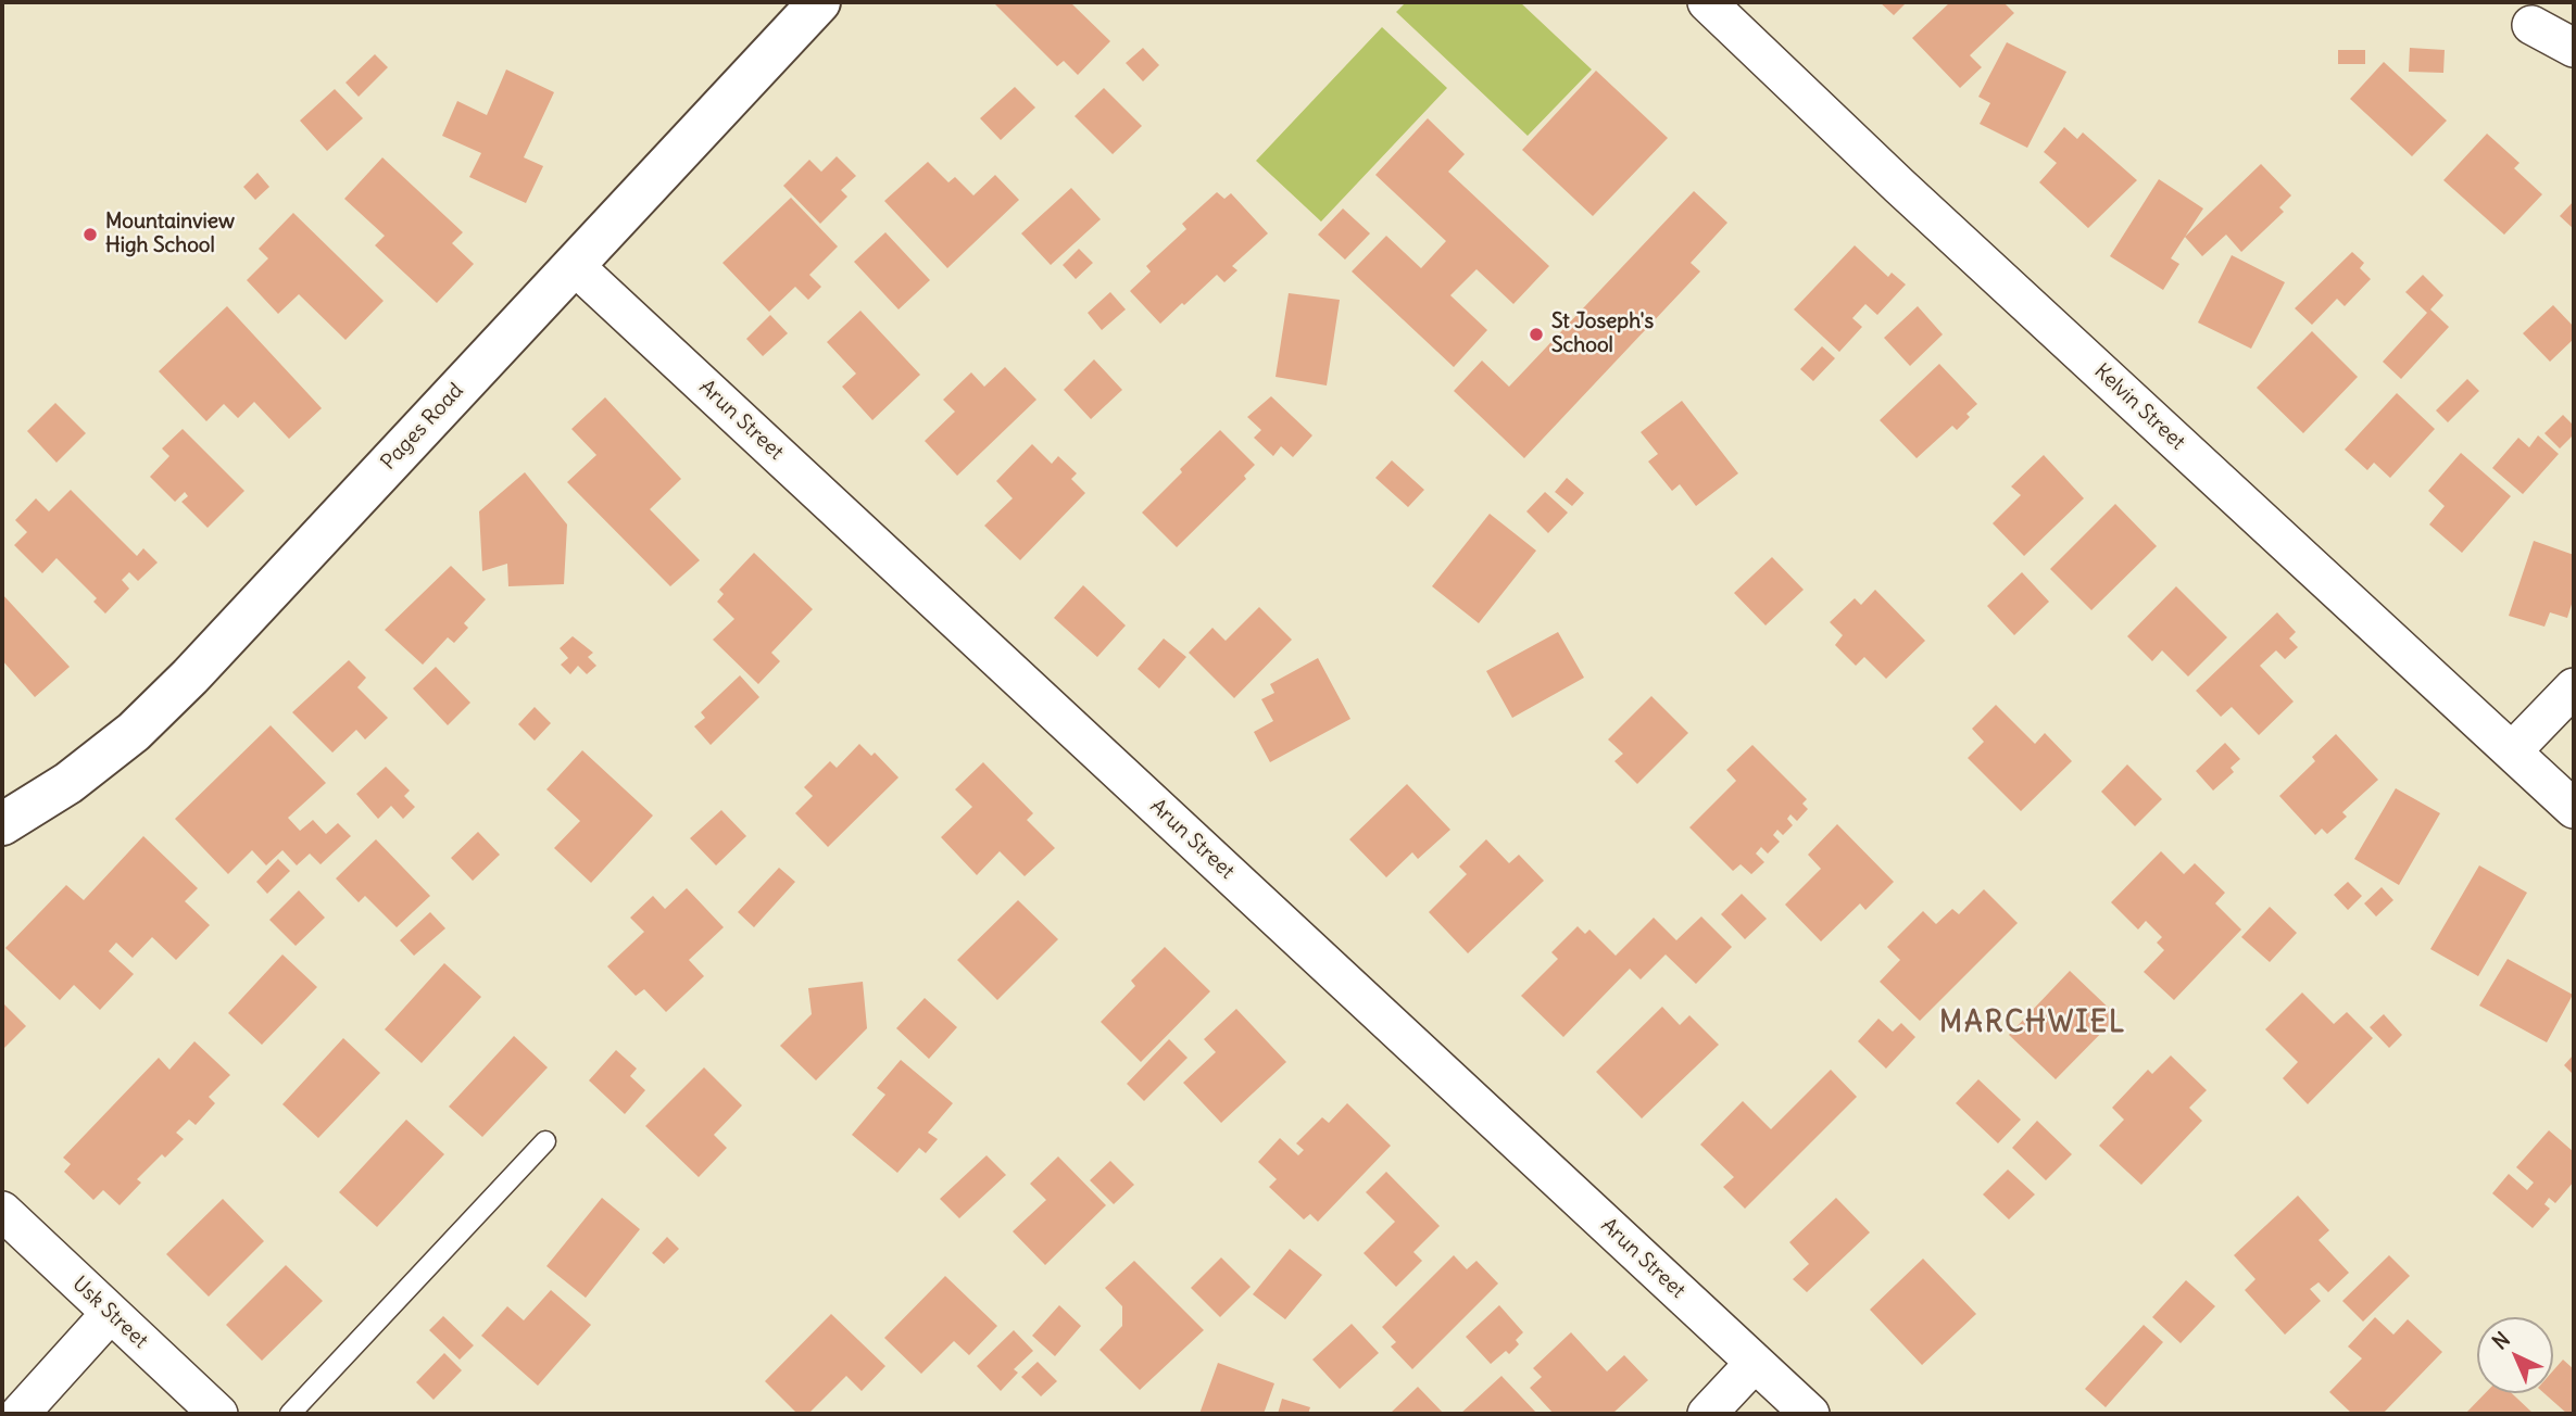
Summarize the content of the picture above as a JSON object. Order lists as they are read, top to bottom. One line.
{"streets":{"street":["Kelvin Street","Arun Street","Pages Road","Usk Street"]},"crossings":[["Arun Street","Pages Road"]],"districts":["MARCHWIEL"],"places":["Mountainview High School","St Joseph's School"],"north":"top left"}
